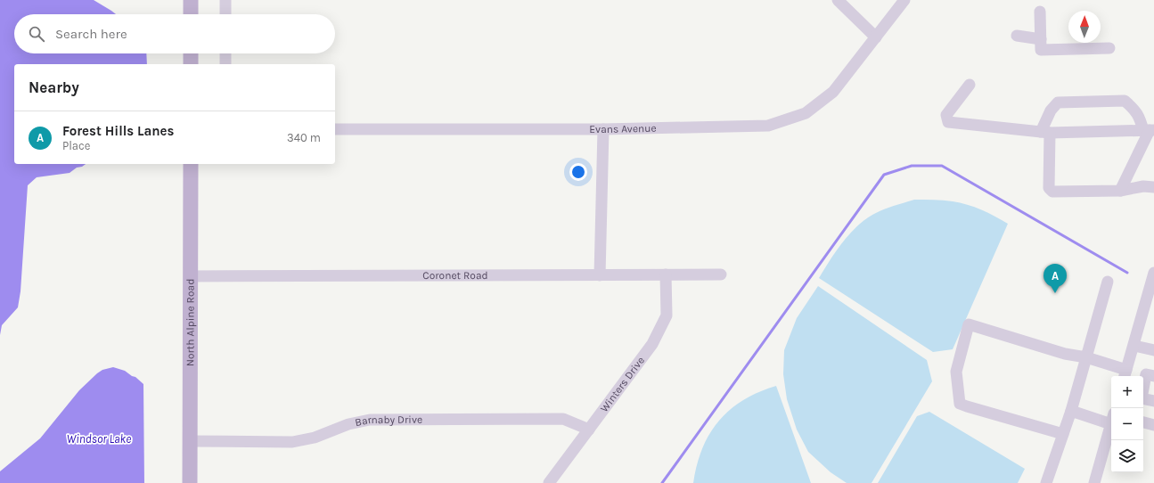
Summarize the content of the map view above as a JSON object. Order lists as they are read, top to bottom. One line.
{"streets":{"main road":["North Alpine Road"],"street":["Evans Avenue","Coronet Road","Winters Drive","Barnaby Drive"]},"crossings":[["Coronet Road","North Alpine Road"],["Coronet Road","Winters Drive"],["North Alpine Road","Barnaby Drive"],["Winters Drive","Barnaby Drive"]],"water":["Windsor Lake"],"north":"top","page":{"search":"Search here","heading":"Nearby","list":[{"mark":"A","name":"Forest Hills Lanes","note":"Place","value":"340 m"}],"pins":"A","map_buttons":["+","−"]}}
